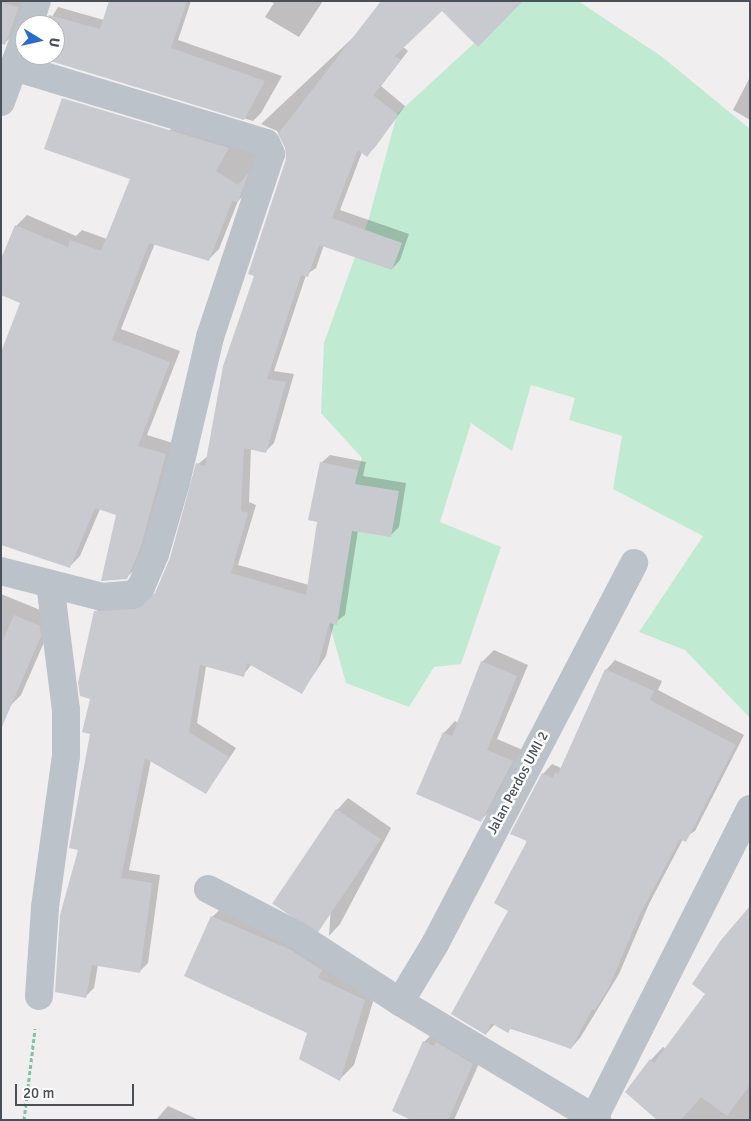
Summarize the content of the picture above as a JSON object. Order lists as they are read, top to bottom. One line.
{"streets":{"street":["Jalan Perdos UMI 2"]},"scale_bar":"20 m","north":"right"}
